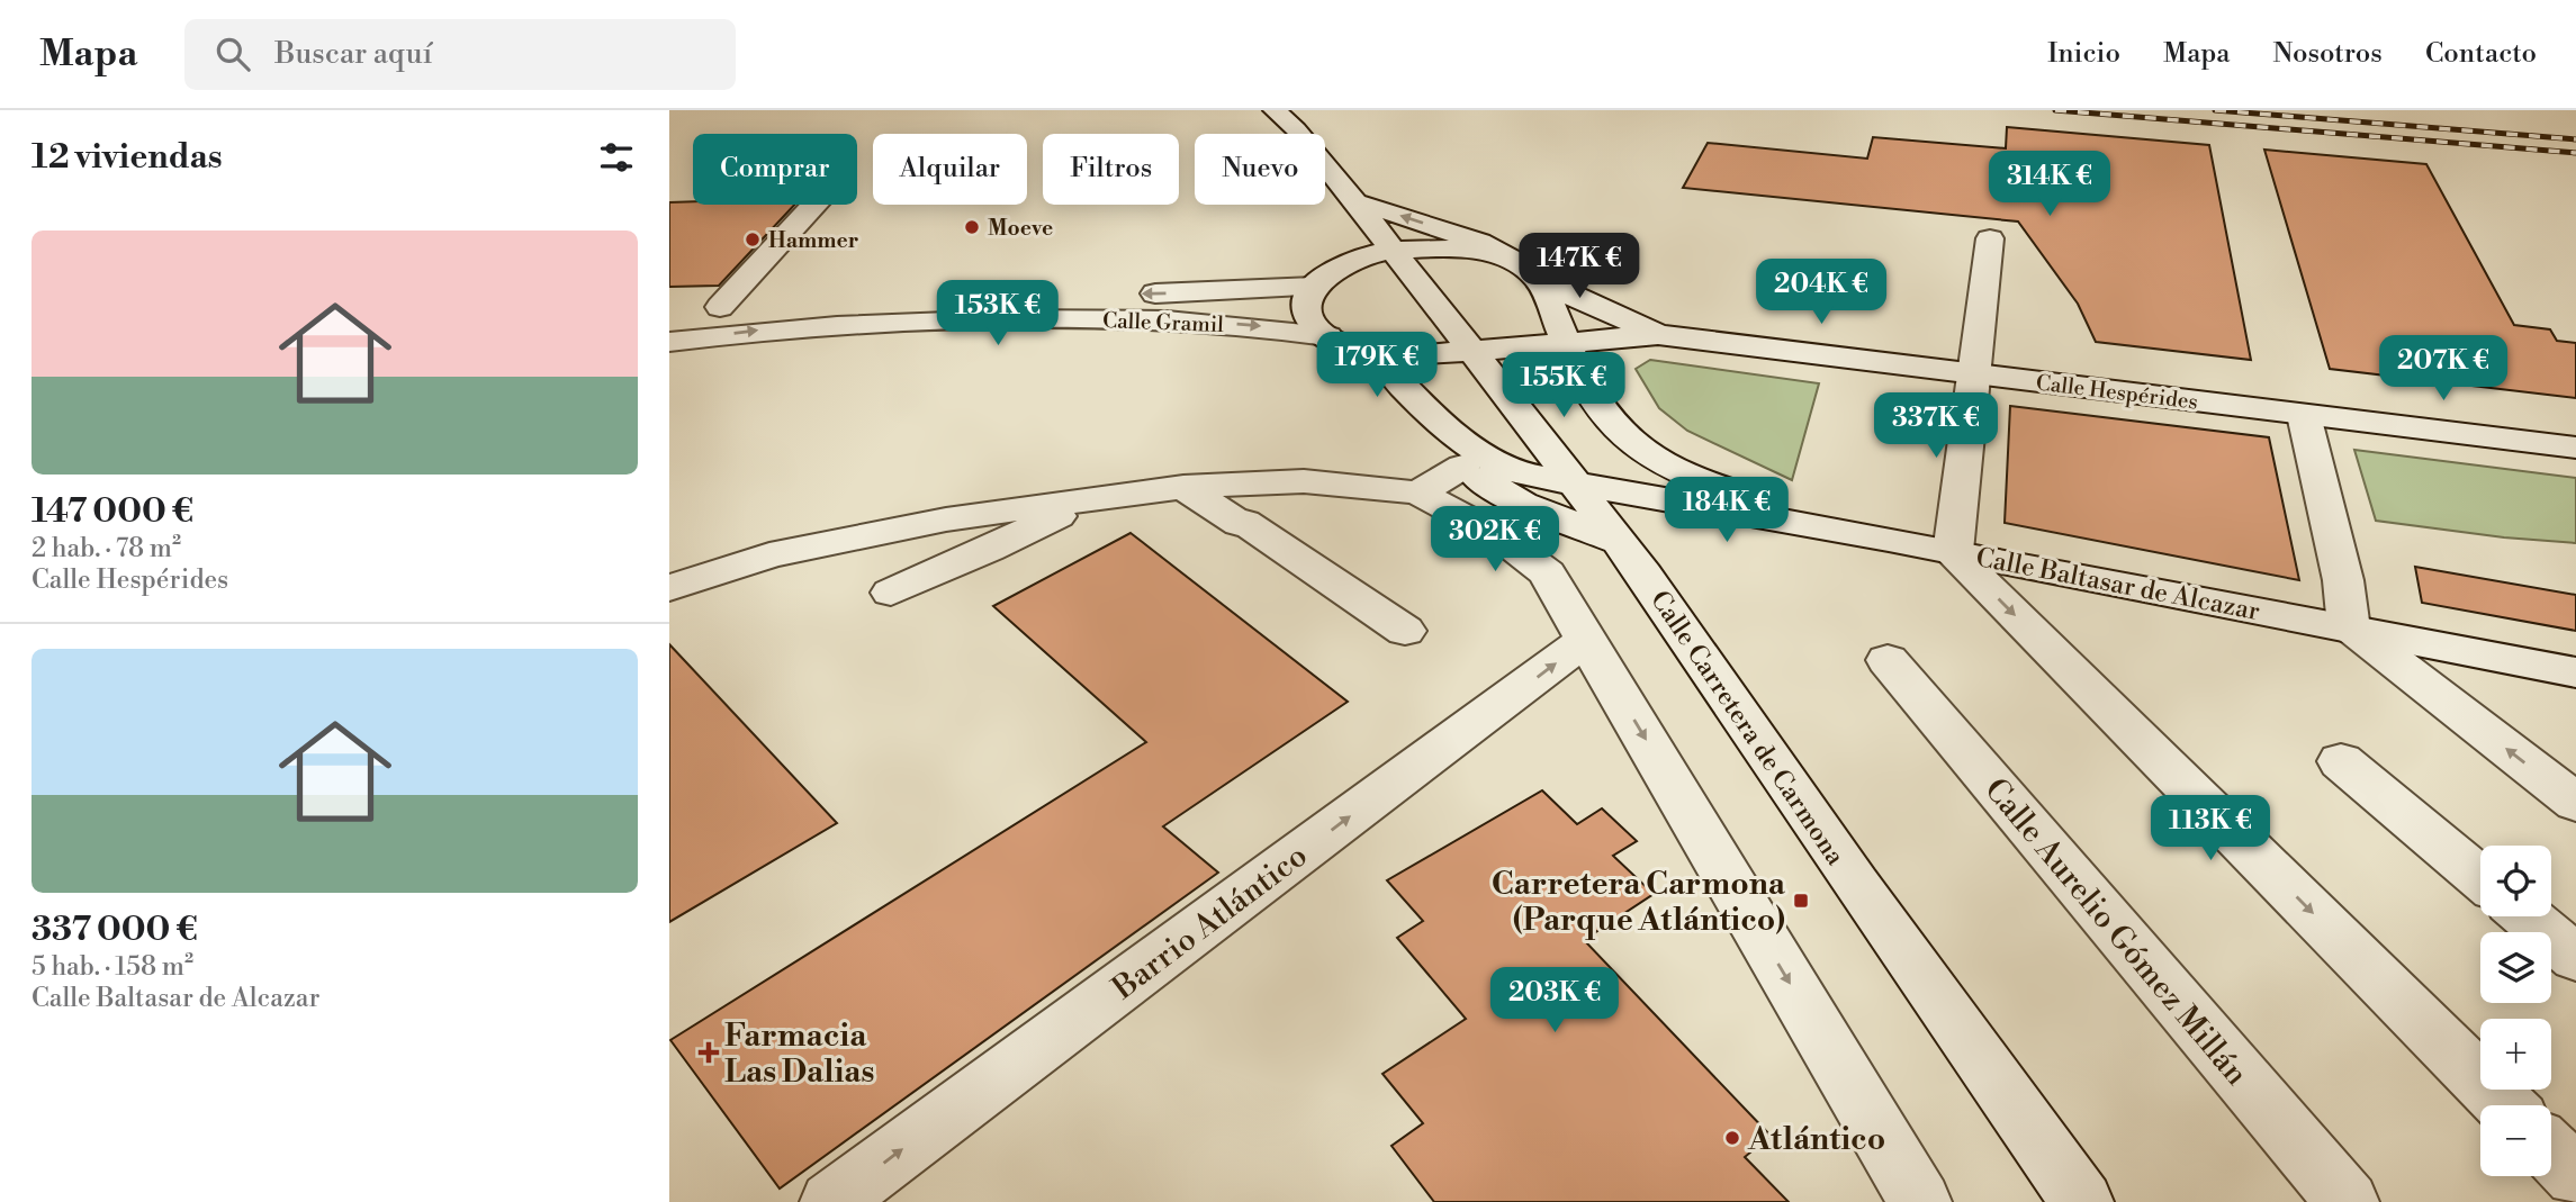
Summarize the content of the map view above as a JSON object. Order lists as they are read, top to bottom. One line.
{"streets":{"street":["Calle Gramil","Calle Hespérides","Calle Baltasar de Alcazar","Calle Carretera de Carmona","Barrio Atlántico","Calle Aurelio Gómez Millán"]},"one_way":["Barrio Atlántico"],"places":{"other":["Moeve","Hammer","Atlántico"],"transit":["Carretera Carmona (Parque Atlántico)"],"health":["Farmacia Las Dalias"]},"page":{"header":"Mapa","search":"Buscar aquí","nav":["Inicio","Mapa","Nosotros","Contacto"],"heading":"12 viviendas","chip":["Comprar","Alquilar","Filtros","Nuevo"],"price":["314K €","147K €","204K €","153K €","179K €","207K €","155K €","337K €","184K €","302K €","113K €","203K €"],"list":[{"name":"147 000 €","note":"2 hab. · 78 m² · Calle Hespérides"},{"name":"337 000 €","note":"5 hab. · 158 m² · Calle Baltasar de Alcazar"}],"map_buttons":["+","−"]}}
